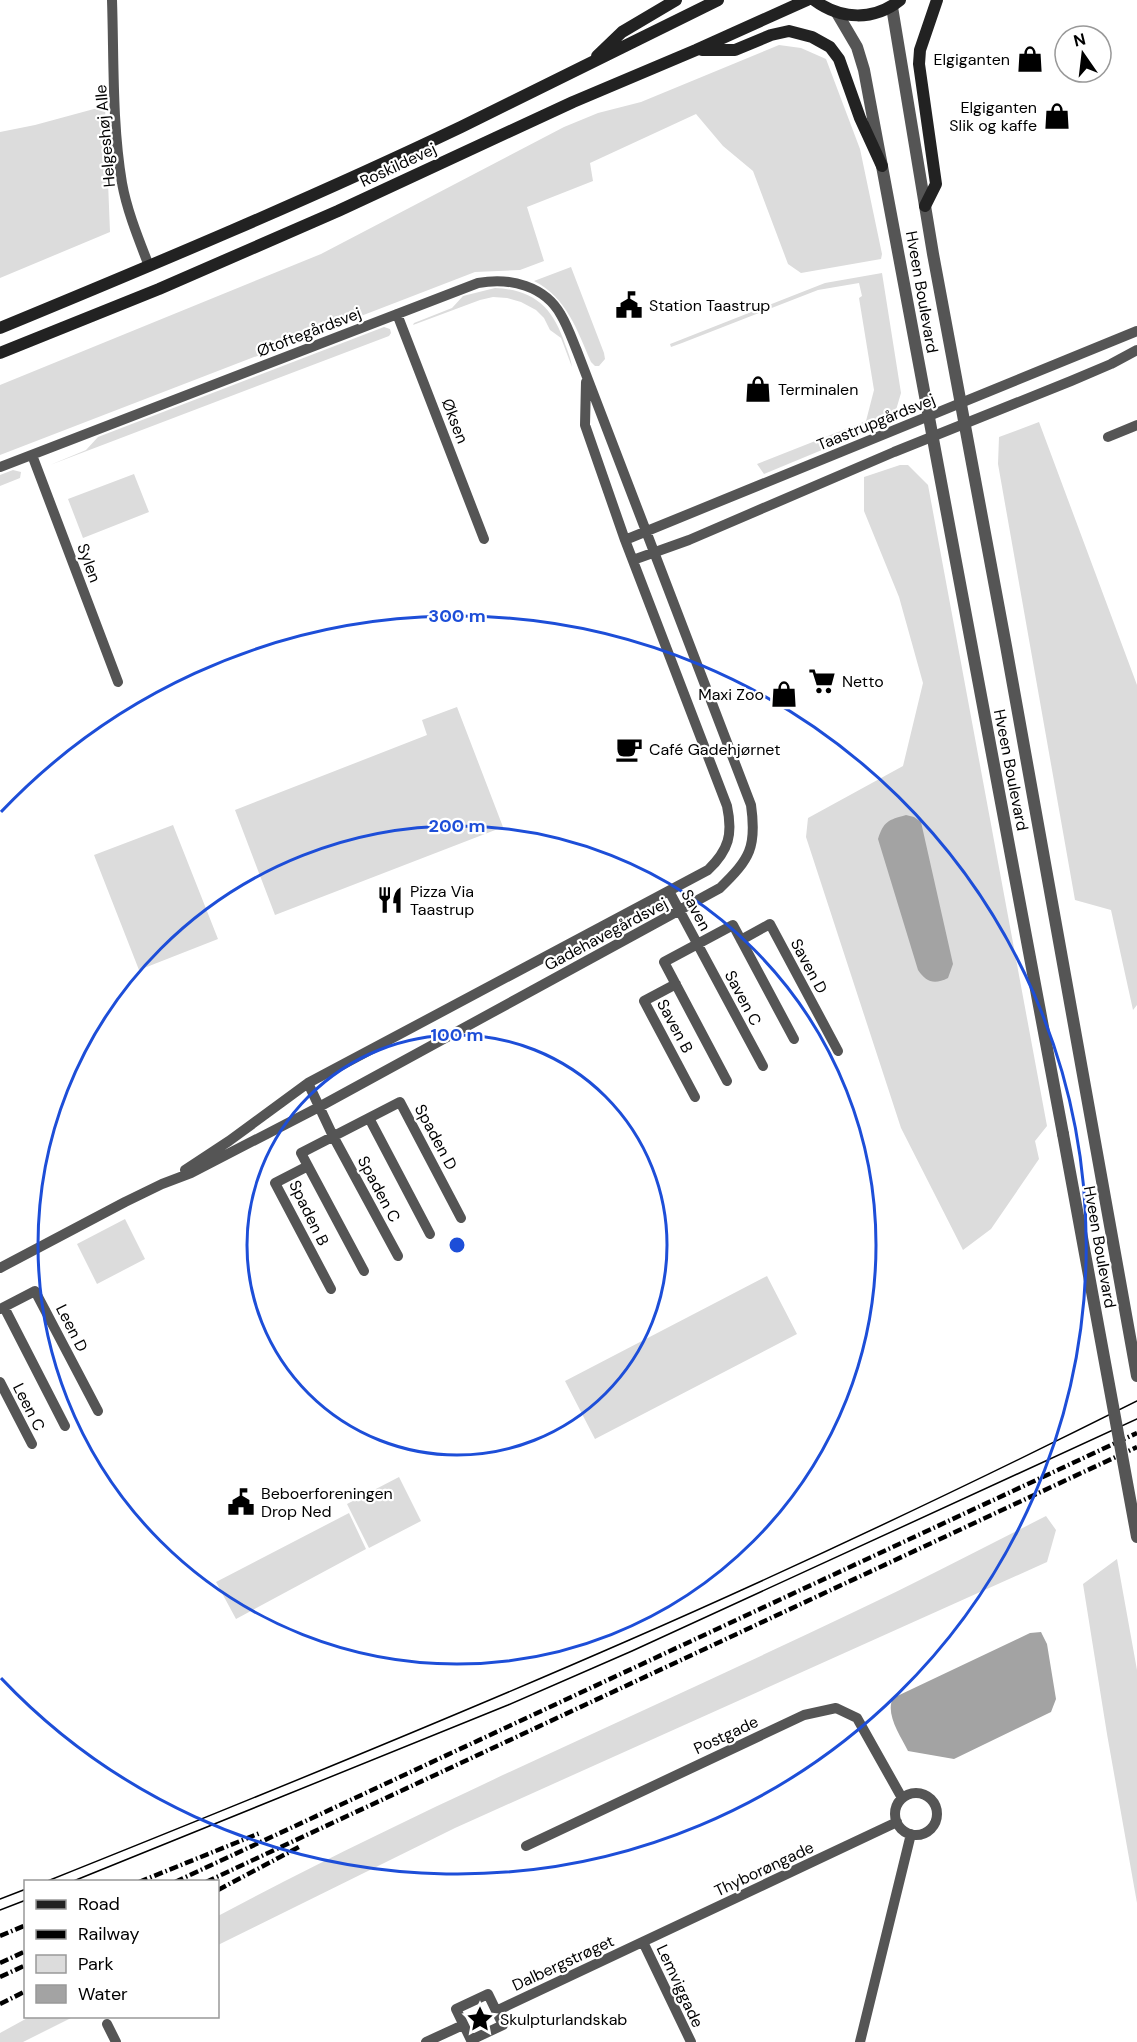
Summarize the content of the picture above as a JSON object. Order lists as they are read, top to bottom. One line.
{"streets":{"main road":["Roskildevej"],"street":["Helgeshøj Alle","Hveen Boulevard","Øtoftegårdsvej","Øksen","Taastrupgårdsvej","Sylen","Saven","Gadehavegårdsvej","Saven D","Saven C","Saven B","Spaden D","Spaden C","Spaden B","Leen D","Leen C","Postgade","Thyborøngade","Dalbergstrøget","Lemviggade"]},"crossings":[["Helgeshøj Alle","Roskildevej"],["Hveen Boulevard","Taastrupgårdsvej"],["Øtoftegårdsvej","Øksen"],["Øtoftegårdsvej","Taastrupgårdsvej"],["Øtoftegårdsvej","Sylen"],["Øtoftegårdsvej","Gadehavegårdsvej"],["Taastrupgårdsvej","Gadehavegårdsvej"],["Saven","Gadehavegårdsvej"],["Saven","Saven C"],["Saven","Saven B"],["Gadehavegårdsvej","Spaden C"],["Saven C","Saven B"],["Spaden D","Spaden C"],["Spaden D","Spaden B"],["Spaden C","Spaden B"],["Postgade","Thyborøngade"],["Thyborøngade","Dalbergstrøget"],["Thyborøngade","Lemviggade"],["Dalbergstrøget","Lemviggade"]],"places":{"shop":["Elgiganten","Elgiganten Slik og kaffe","Terminalen","Maxi Zoo"],"public building":["Station Taastrup","Beboerforeningen Drop Ned"],"supermarket":["Netto"],"cafe":["Café Gadehjørnet"],"restaurant":["Pizza Via Taastrup"],"place":["Skulpturlandskab"]},"legend":["Road","Railway","Park","Water"],"north":"top","rings":["300 m","200 m","100 m"]}
